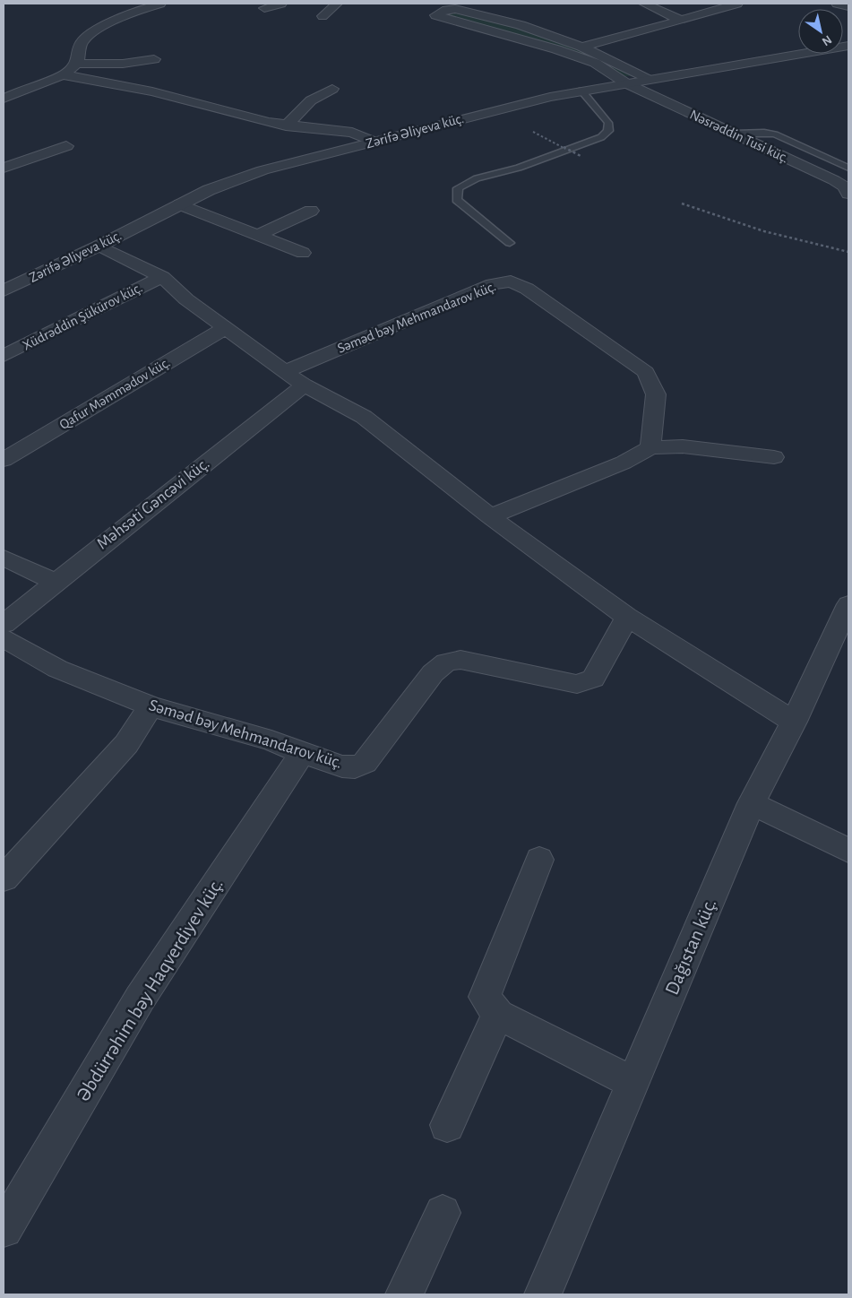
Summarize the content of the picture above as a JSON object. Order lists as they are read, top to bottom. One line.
{"streets":{"street":["Zərifə Əliyeva küç.","Nəsrəddin Tusi küç.","Xüdrəddin Şükürov küç.","Səməd bəy Mehmandarov küç.","Qafur Məmmədov küç.","Məhsəti Gəncəvi küç.","Dağıstan küç.","Əbdürrəhim bəy Haqverdiyev küç."]},"crossings":[["Zərifə Əliyeva küç.","Nəsrəddin Tusi küç."],["Səməd bəy Mehmandarov küç.","Əbdürrəhim bəy Haqverdiyev küç."]],"north":"bottom right"}
